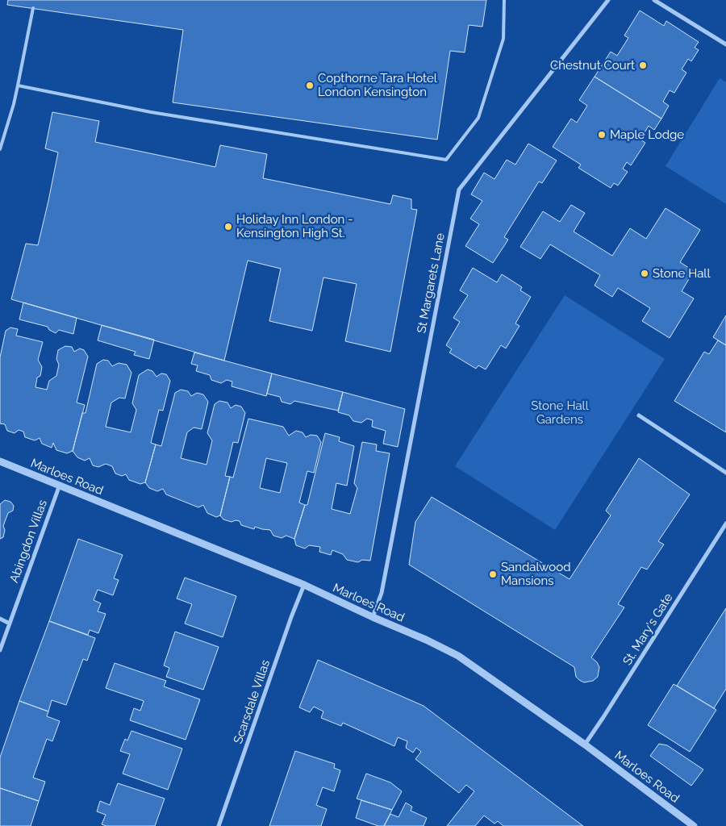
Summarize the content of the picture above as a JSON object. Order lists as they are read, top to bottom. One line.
{"streets":{"street":["St Margarets Lane","Marloes Road","Abingdon Villas","St. Mary's Gate","Scarsdale Villas"]},"crossings":[["St Margarets Lane","Marloes Road"],["Marloes Road","Abingdon Villas"],["Marloes Road","St. Mary's Gate"],["Marloes Road","Scarsdale Villas"]],"parks":["Stone Hall Gardens"],"places":["Chestnut Court","Copthorne Tara Hotel London Kensington","Maple Lodge","Holiday Inn London - Kensington High St.","Stone Hall","Sandalwood Mansions"]}
